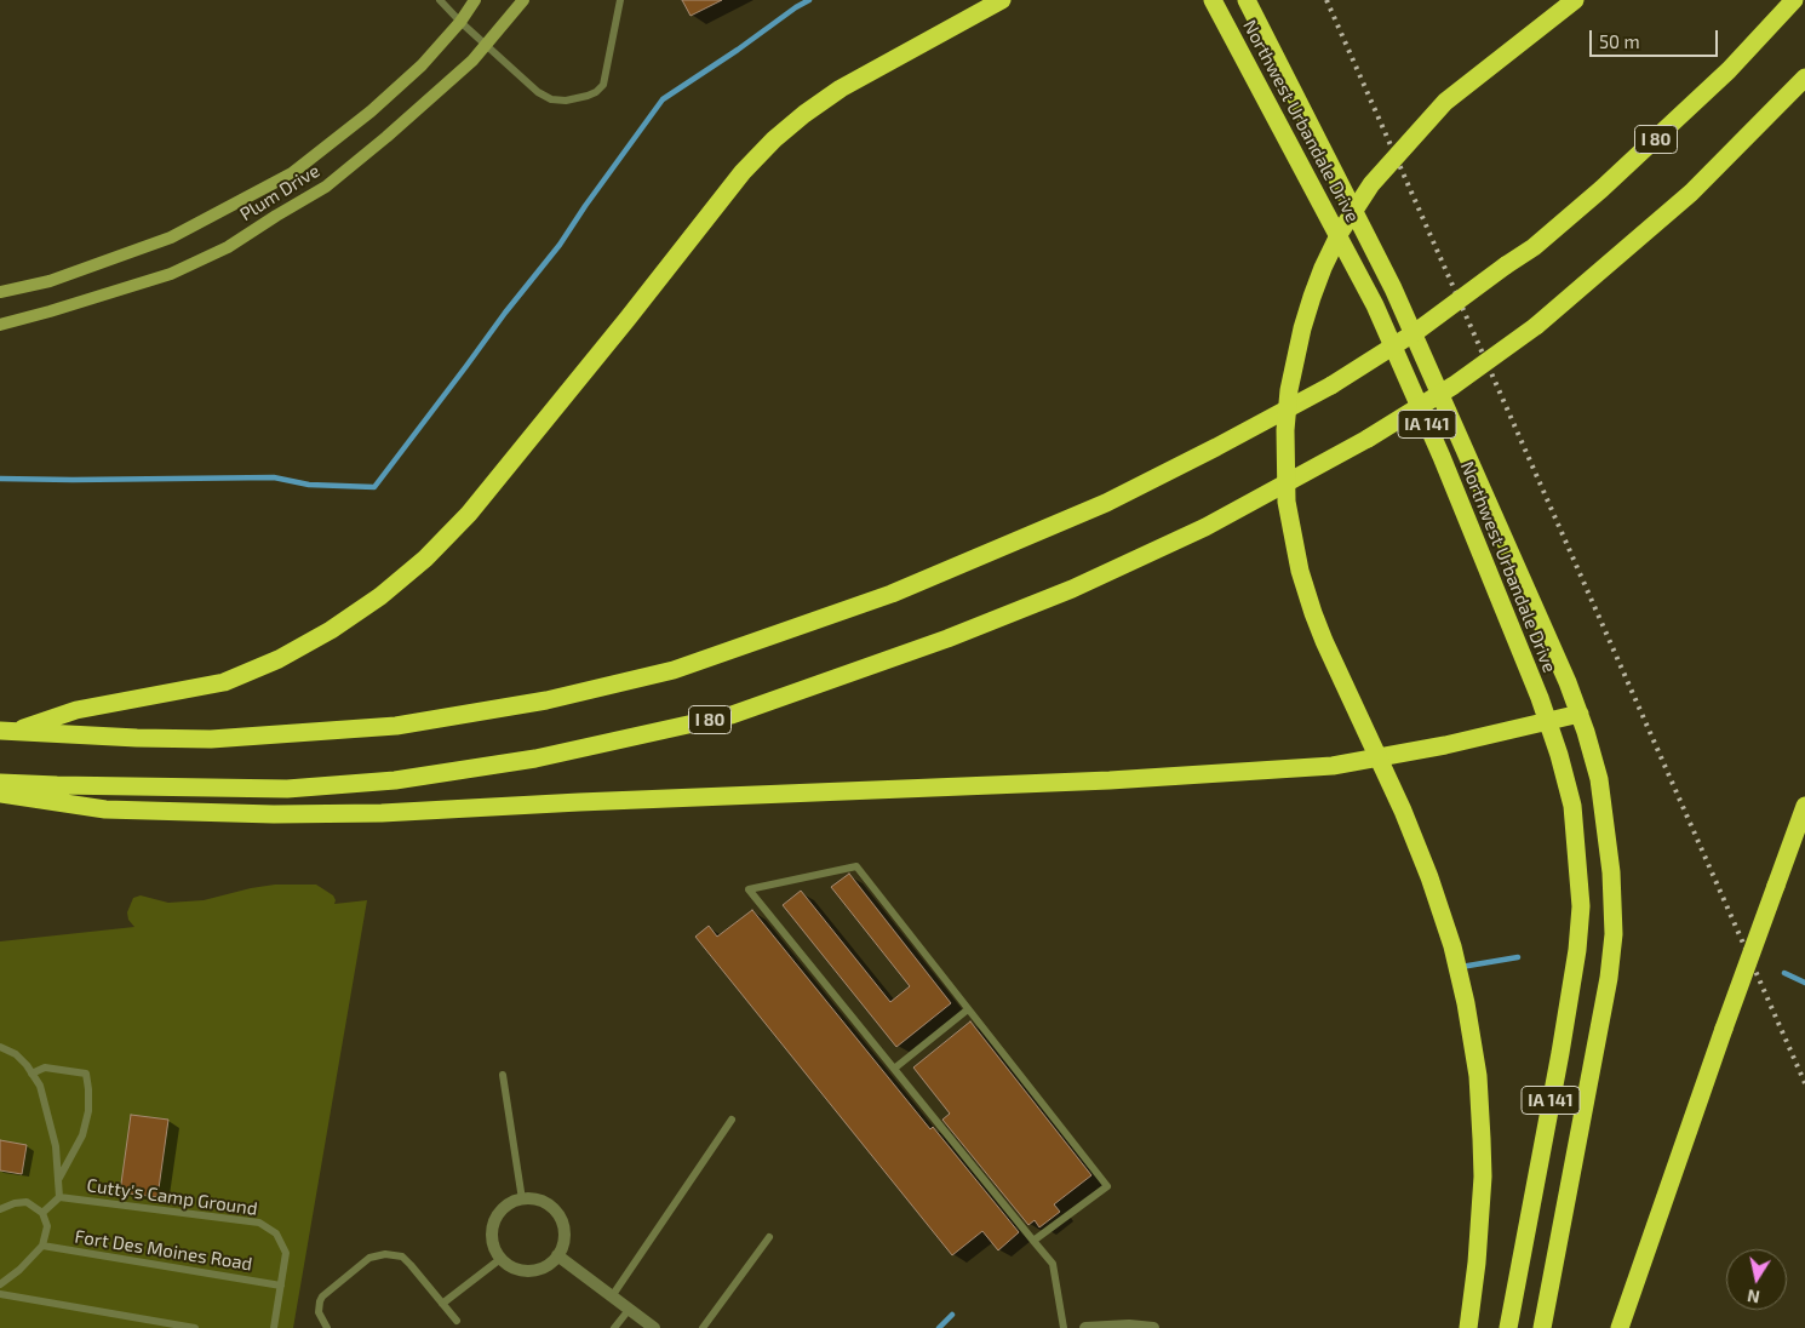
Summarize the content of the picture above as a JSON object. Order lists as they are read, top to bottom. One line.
{"streets":{"highway":["Northwest Urbandale Drive","I 80","IA 141"],"street":["Plum Drive"],"lane":["Cutty's Camp Ground","Fort Des Moines Road"]},"crossings":[["Cutty's Camp Ground","Fort Des Moines Road"]],"scale_bar":"50 m","north":"bottom"}
